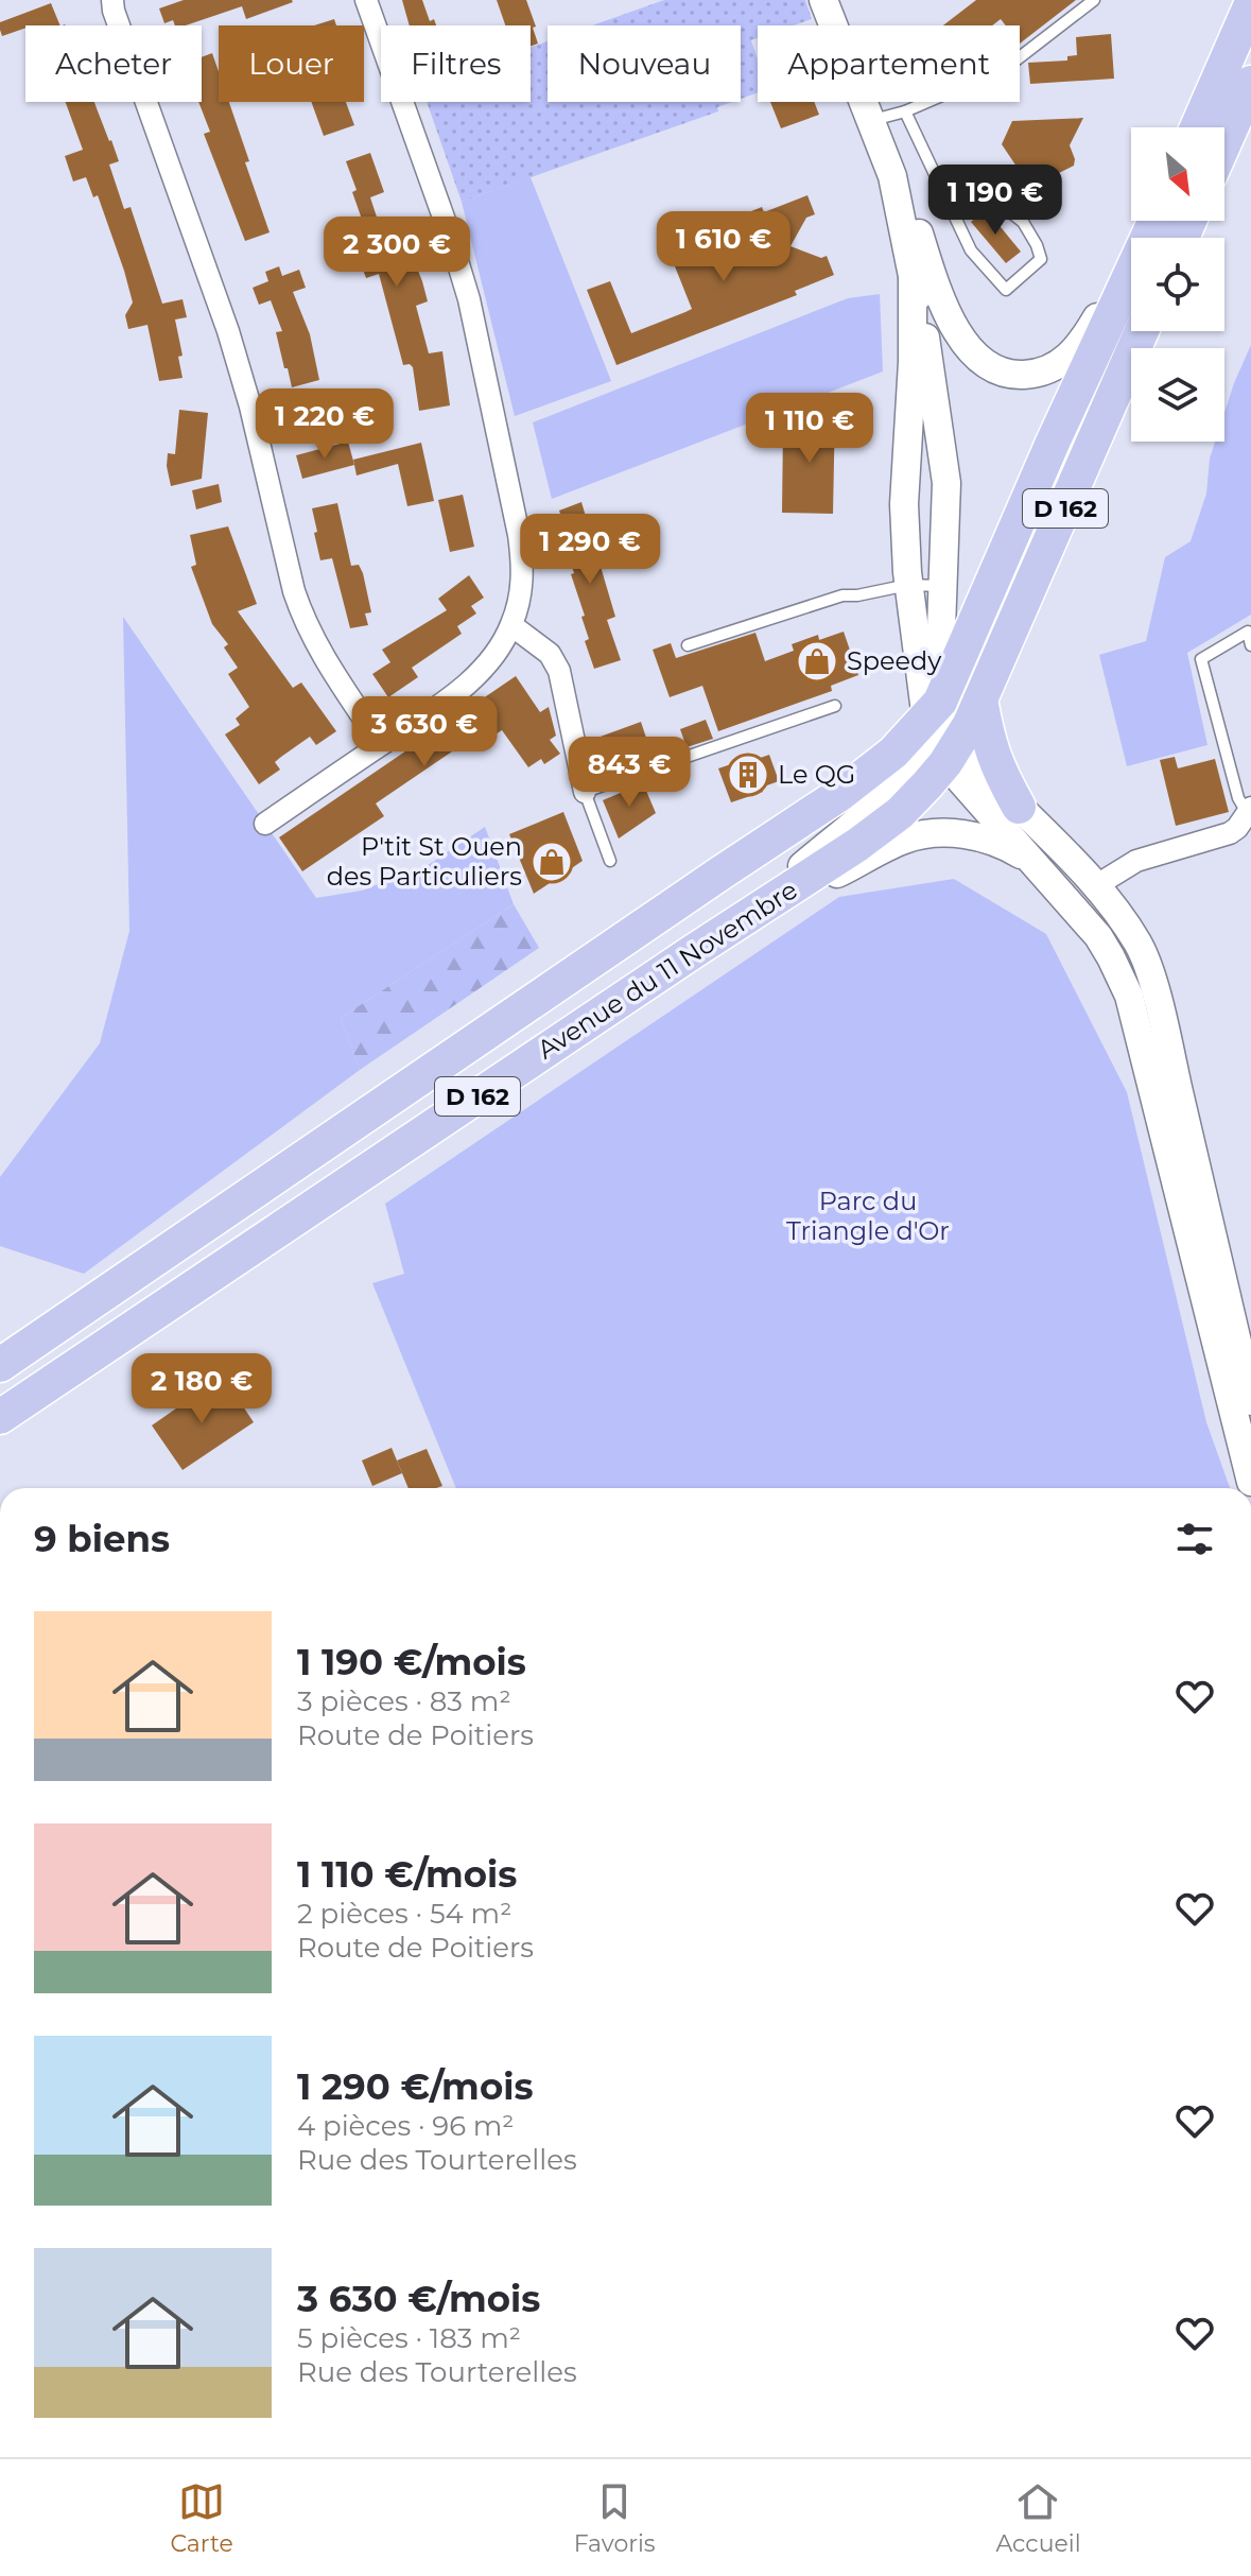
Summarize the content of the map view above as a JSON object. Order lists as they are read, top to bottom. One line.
{"streets":{"main road":["D 162","Avenue du 11 Novembre"]},"crossings":[["D 162","Avenue du 11 Novembre"]],"parks":["Parc du Triangle d'Or"],"places":{"shop":["Speedy","P'tit St Ouen des Particuliers"],"building":["Le QG"]},"north":"bottom right","page":{"chip":["Acheter","Louer","Filtres","Nouveau","Appartement"],"price":["1 190 €","1 610 €","2 300 €","1 220 €","1 110 €","1 290 €","3 630 €","843 €","2 180 €"],"heading":"9 biens","list":[{"name":"1 190 €/mois","note":"3 pièces · 83 m² · Route de Poitiers"},{"name":"1 110 €/mois","note":"2 pièces · 54 m² · Route de Poitiers"},{"name":"1 290 €/mois","note":"4 pièces · 96 m² · Rue des Tourterelles"},{"name":"3 630 €/mois","note":"5 pièces · 183 m² · Rue des Tourterelles"}],"tabs":["Carte","Favoris","Accueil"]}}
